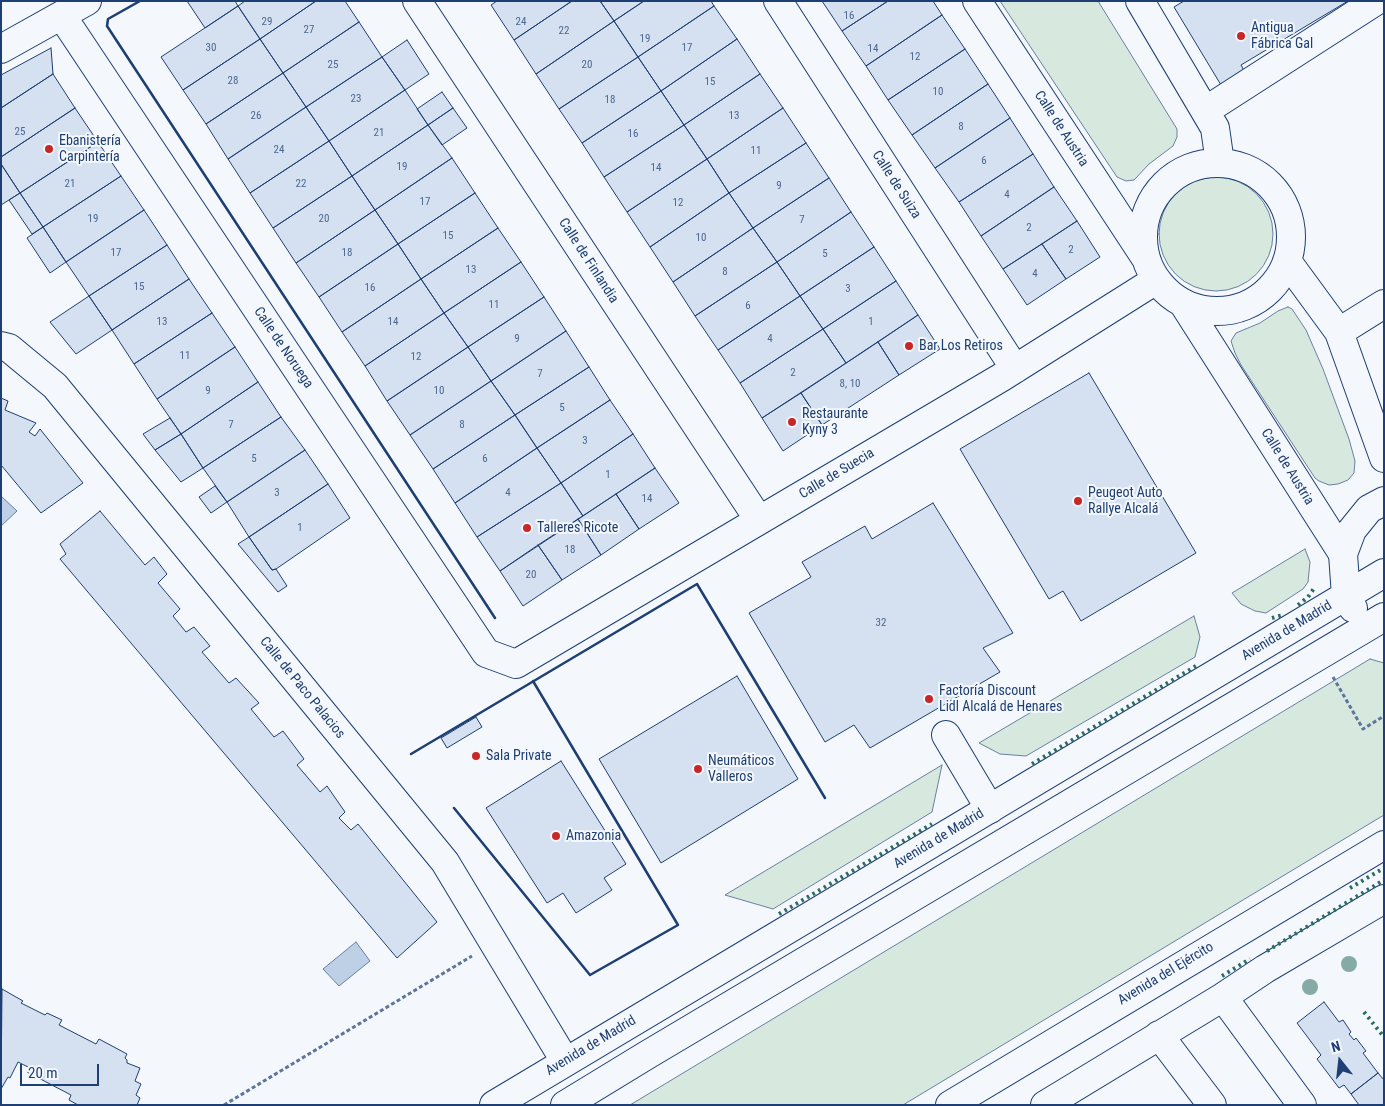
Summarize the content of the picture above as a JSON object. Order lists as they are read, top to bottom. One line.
{"streets":{"street":["Calle de Austria","Calle de Suiza","Calle de Finlandia","Calle de Noruega","Calle de Suecia","Avenida de Madrid","Calle de Paco Palacios","Avenida del Ejército"]},"crossings":[["Calle de Austria","Calle de Suecia"],["Calle de Suiza","Calle de Suecia"],["Calle de Finlandia","Calle de Suecia"],["Calle de Noruega","Calle de Suecia"],["Avenida de Madrid","Calle de Paco Palacios"]],"places":["Antigua Fábrica Gal","Ebanistería Carpintería","Bar Los Retiros","Restaurante Kyny 3","Peugeot Auto Rallye Alcalá","Talleres Ricote","Factoría Discount Lidl Alcalá de Henares","Sala Private","Neumáticos Valleros","Amazonia"],"house_numbers":["16","29","24","27","22","19","30","17","14","12","25","20","28","15","10","23","18","26","13","8","25","21","16","24","11","6","19","14","21","22","9","4","17","12","19","20","7","2","15","10","2","17","18","5","13","8","4","15","16","3","11","6","13","14","1","9","4","11","12","2","7","8, 10","9","10","5","7","8","3","5","6","1","3","4","14","1","18","20","32"],"scale_bar":"20 m","north":"top"}
